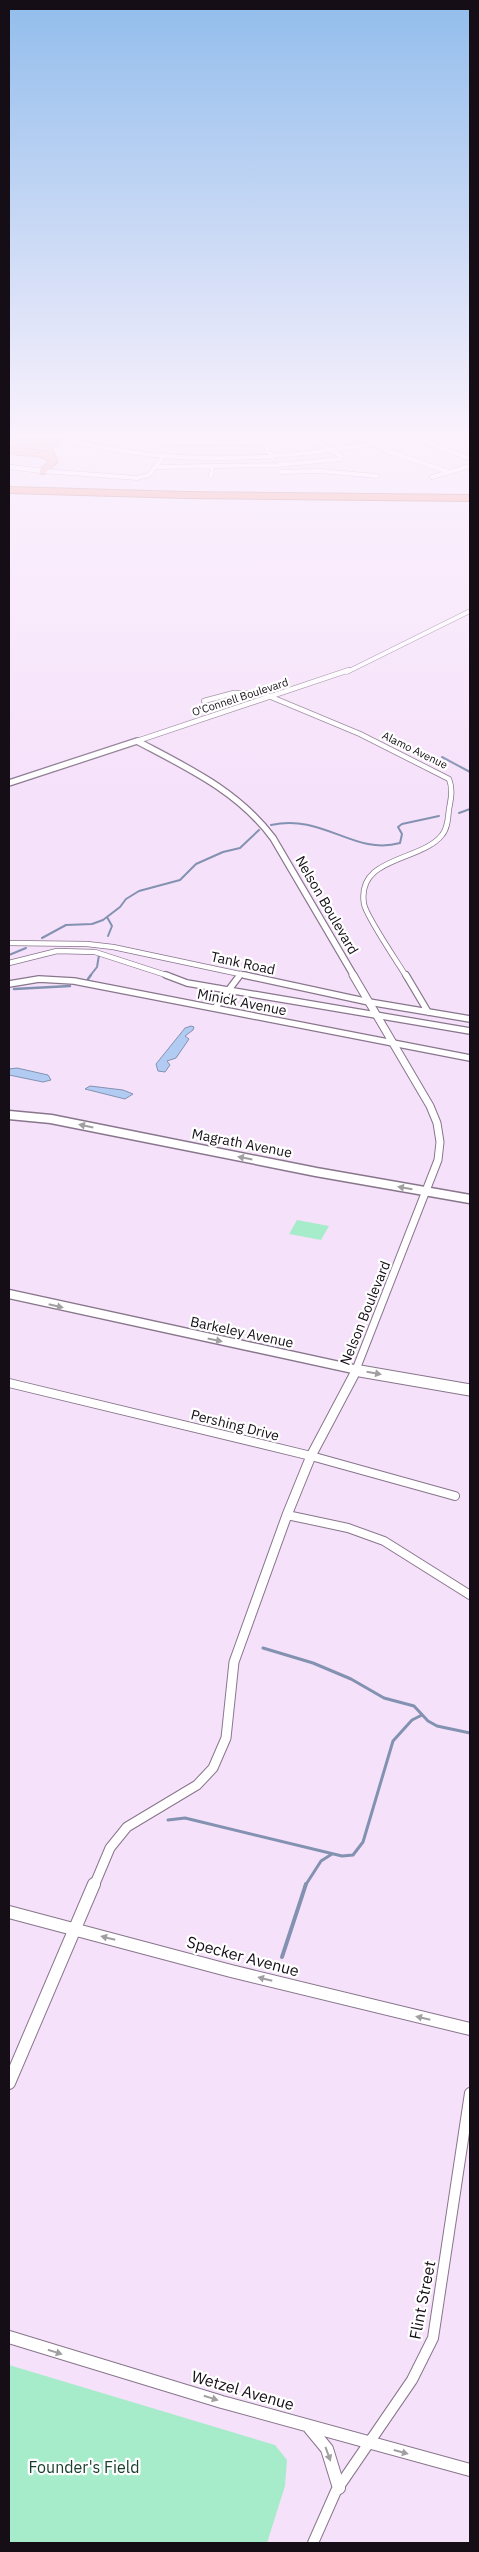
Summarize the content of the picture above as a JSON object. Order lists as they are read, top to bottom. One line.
{"streets":{"main road":["Magrath Avenue","Barkeley Avenue"],"street":["O'Connell Boulevard","Alamo Avenue","Nelson Boulevard","Tank Road","Minick Avenue","Pershing Drive","Specker Avenue","Flint Street","Wetzel Avenue"]},"crossings":[["O'Connell Boulevard","Alamo Avenue"],["O'Connell Boulevard","Nelson Boulevard"],["Alamo Avenue","Tank Road"],["Nelson Boulevard","Tank Road"],["Nelson Boulevard","Minick Avenue"],["Nelson Boulevard","Magrath Avenue"],["Nelson Boulevard","Barkeley Avenue"],["Nelson Boulevard","Pershing Drive"],["Nelson Boulevard","Specker Avenue"],["Flint Street","Wetzel Avenue"]],"one_way":["Magrath Avenue","Barkeley Avenue","Specker Avenue","Wetzel Avenue"],"parks":["Founder's Field"]}
